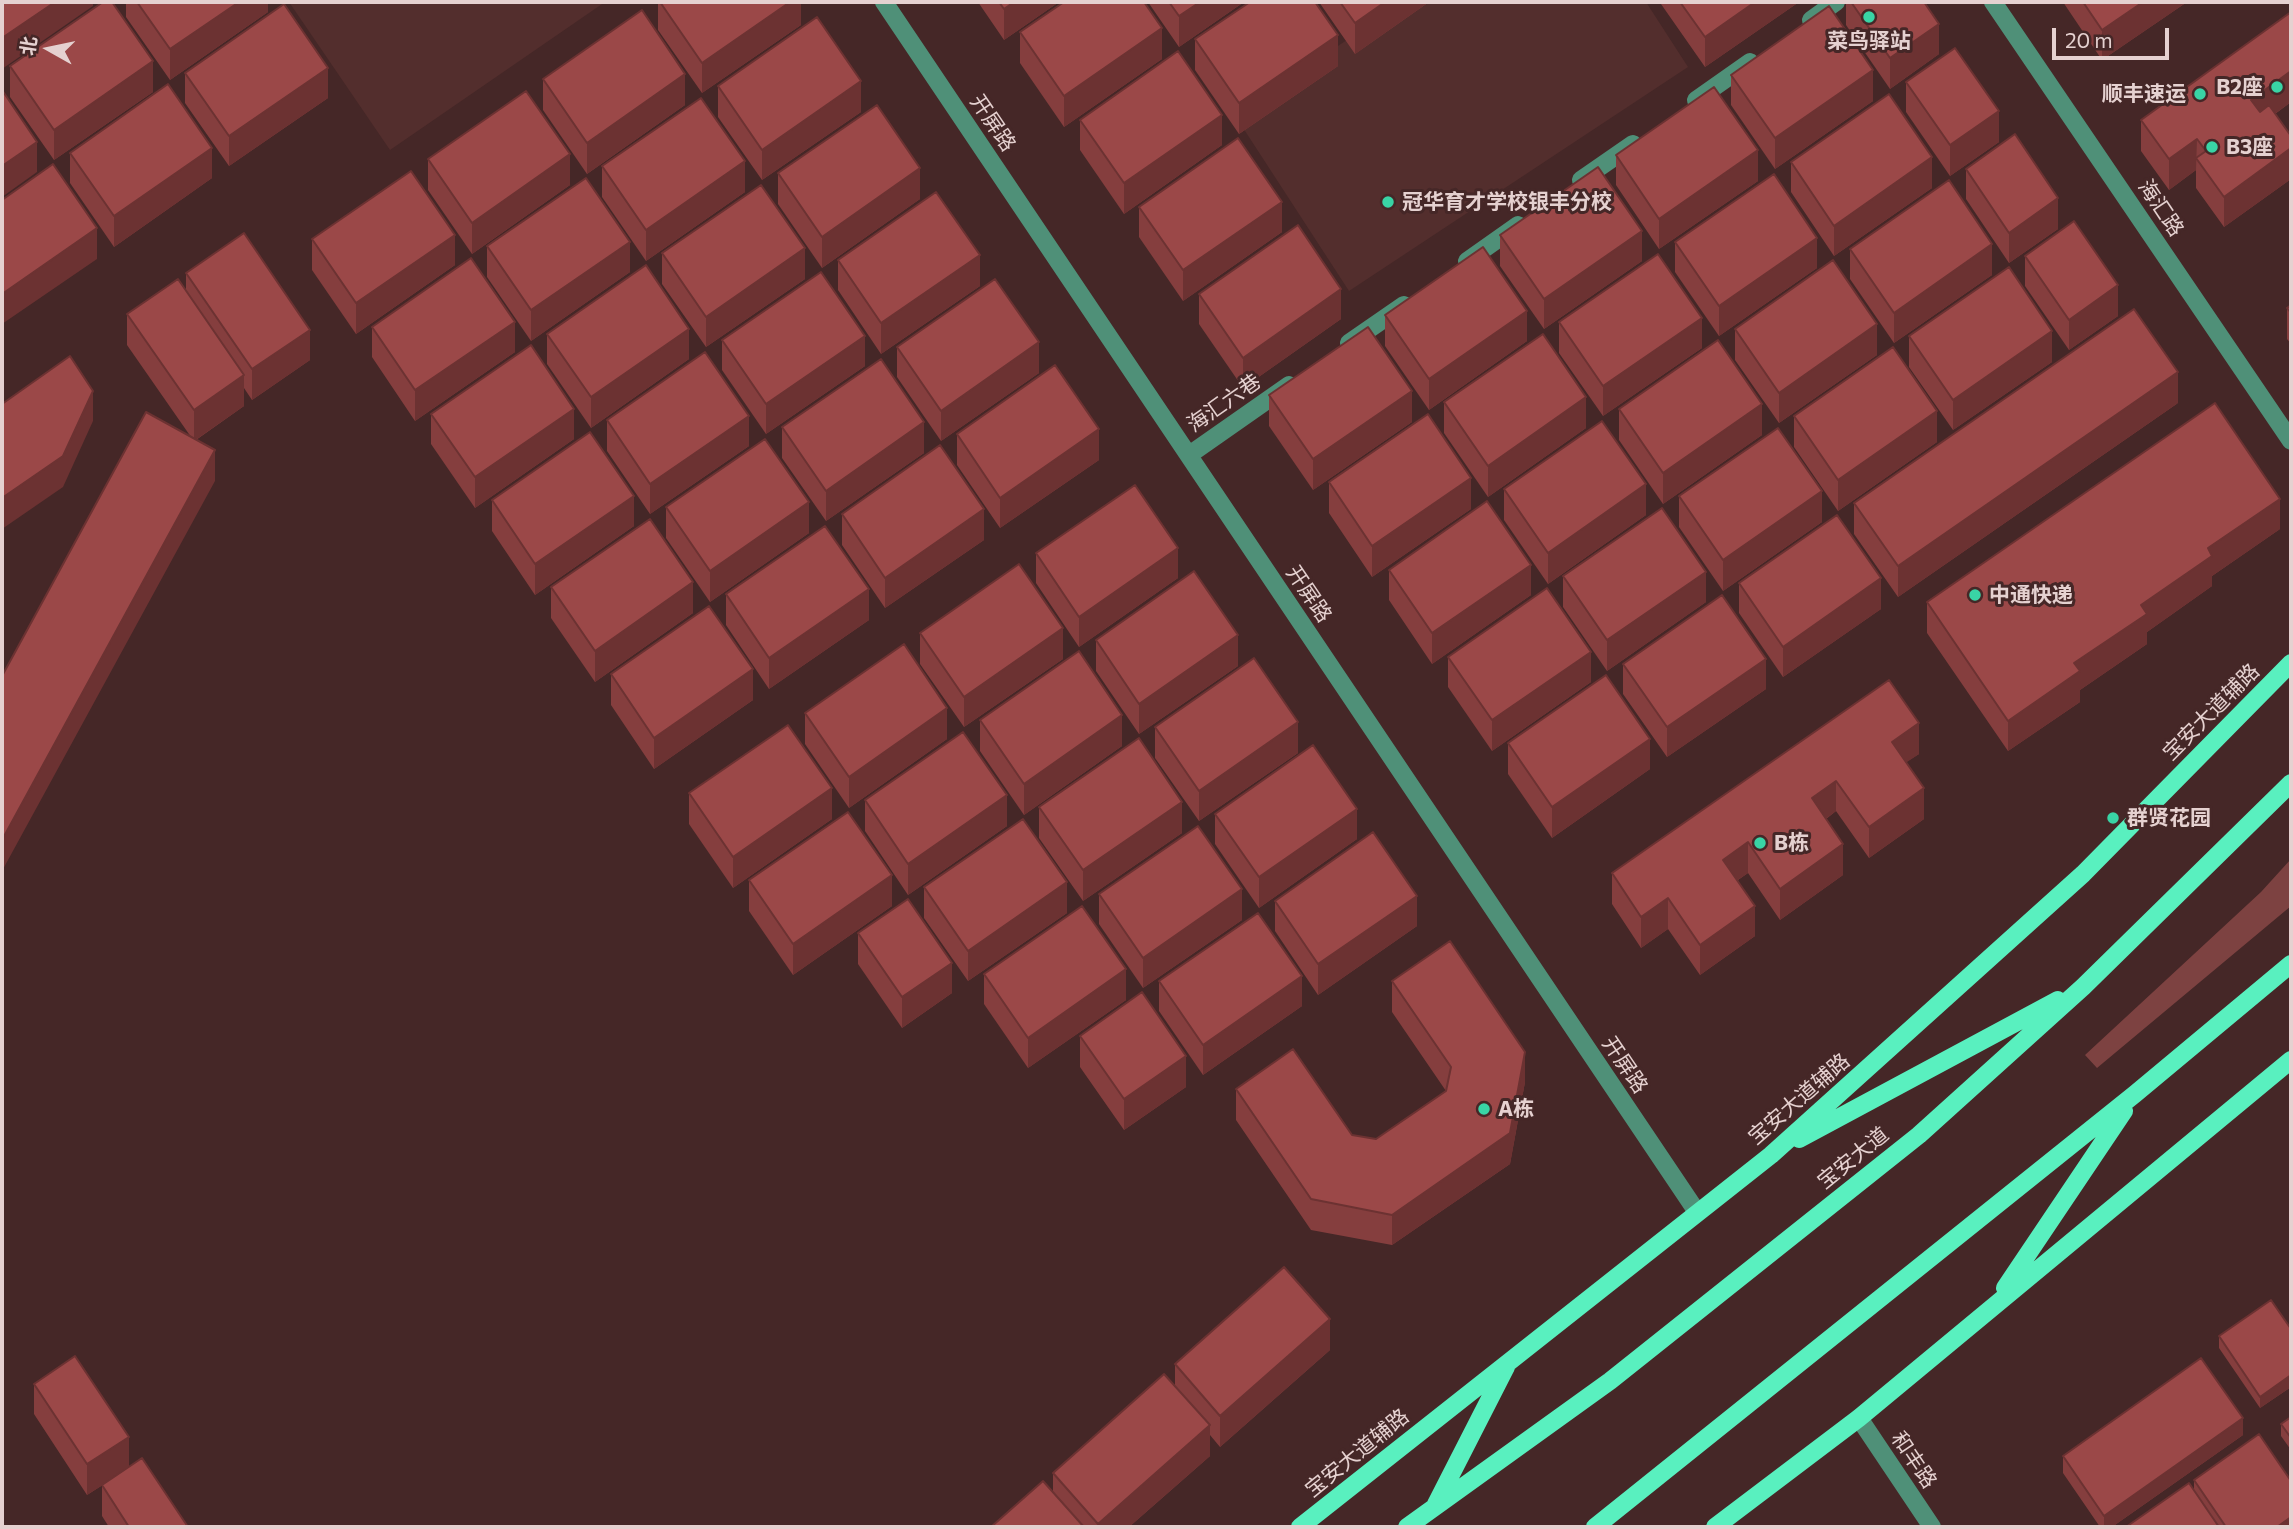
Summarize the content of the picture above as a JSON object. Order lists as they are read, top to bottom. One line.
{"streets":{"main road":["宝安大道辅路","宝安大道"],"street":["开屏路","海汇路","海汇六巷","和丰路"]},"crossings":[["开屏路","海汇六巷"],["开屏路","宝安大道辅路"]],"places":["菜鸟驿站","B2座","顺丰速运","B3座","冠华育才学校银丰分校","中通快递","群贤花园","B栋","A栋"],"scale_bar":"20 m","north":"left"}
